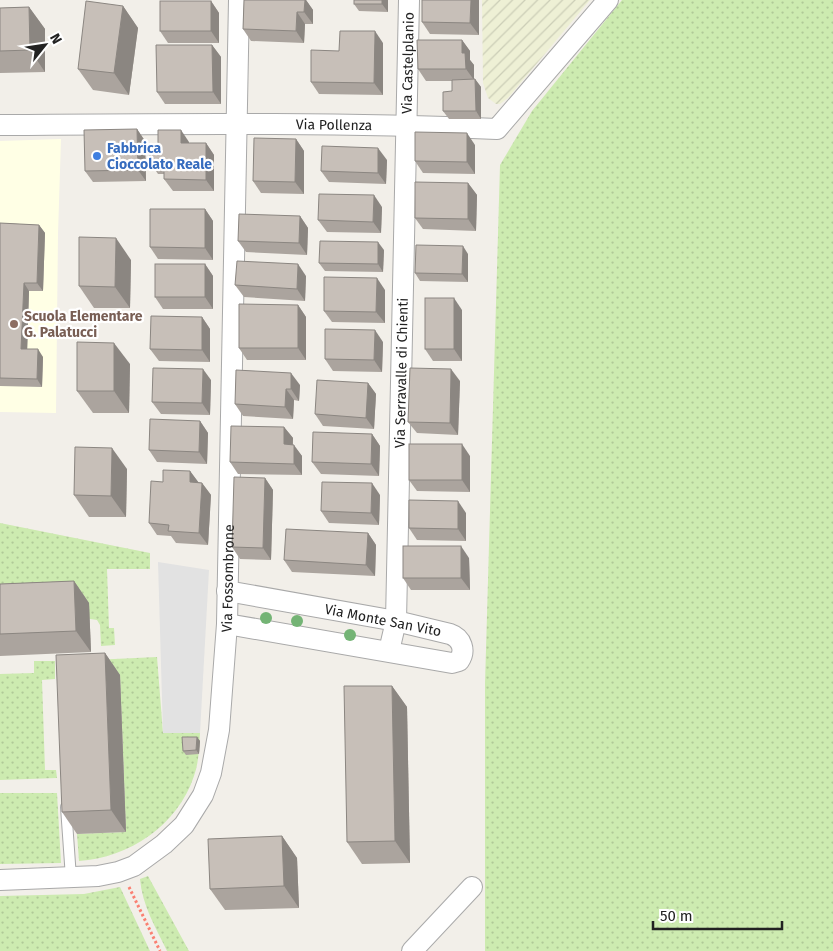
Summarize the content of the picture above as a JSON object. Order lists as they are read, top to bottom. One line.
{"streets":{"street":["Via Castelplanio","Via Pollenza","Via Serravalle di Chienti","Via Fossombrone","Via Monte San Vito"]},"crossings":[["Via Castelplanio","Via Pollenza"],["Via Castelplanio","Via Serravalle di Chienti"],["Via Pollenza","Via Serravalle di Chienti"],["Via Pollenza","Via Fossombrone"],["Via Serravalle di Chienti","Via Monte San Vito"],["Via Fossombrone","Via Monte San Vito"]],"places":["Fabbrica Cioccolato Reale","Scuola Elementare G. Palatucci"],"scale_bar":"50 m","north":"top right"}
